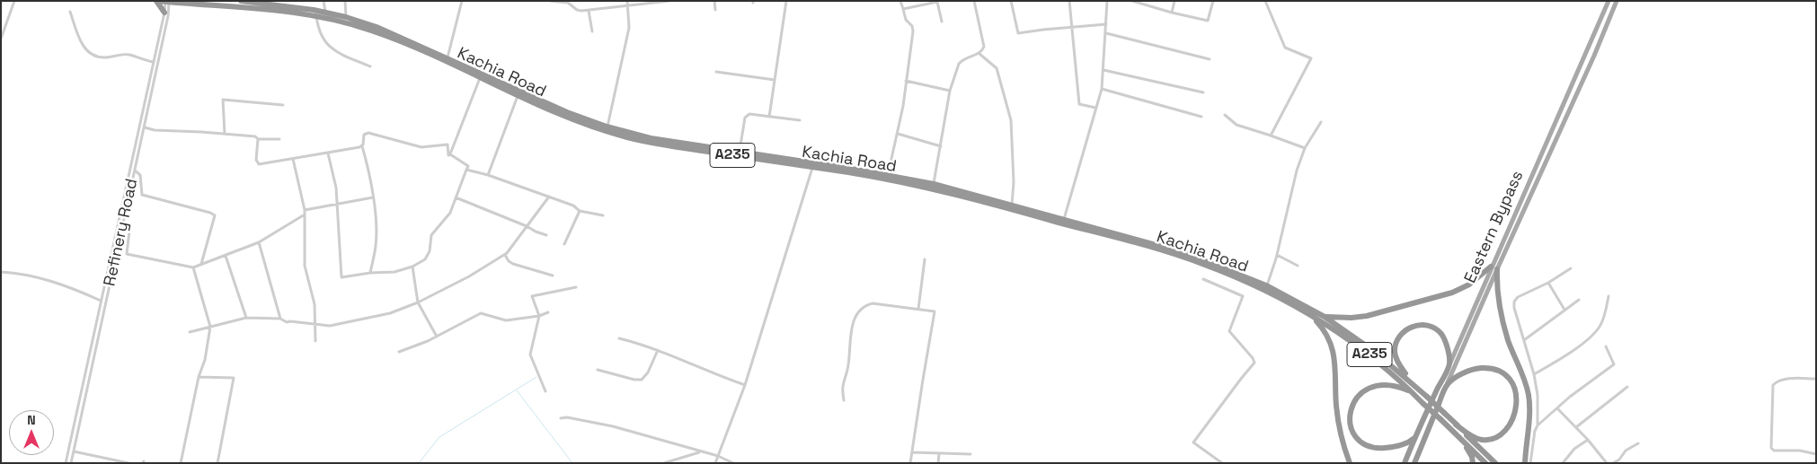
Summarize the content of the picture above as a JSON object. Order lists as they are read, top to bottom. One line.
{"streets":{"highway":["Kachia Road","A235","Eastern Bypass"],"street":["Refinery Road"]},"crossings":[["Kachia Road","A235"],["Kachia Road","Refinery Road"]],"north":"top"}
